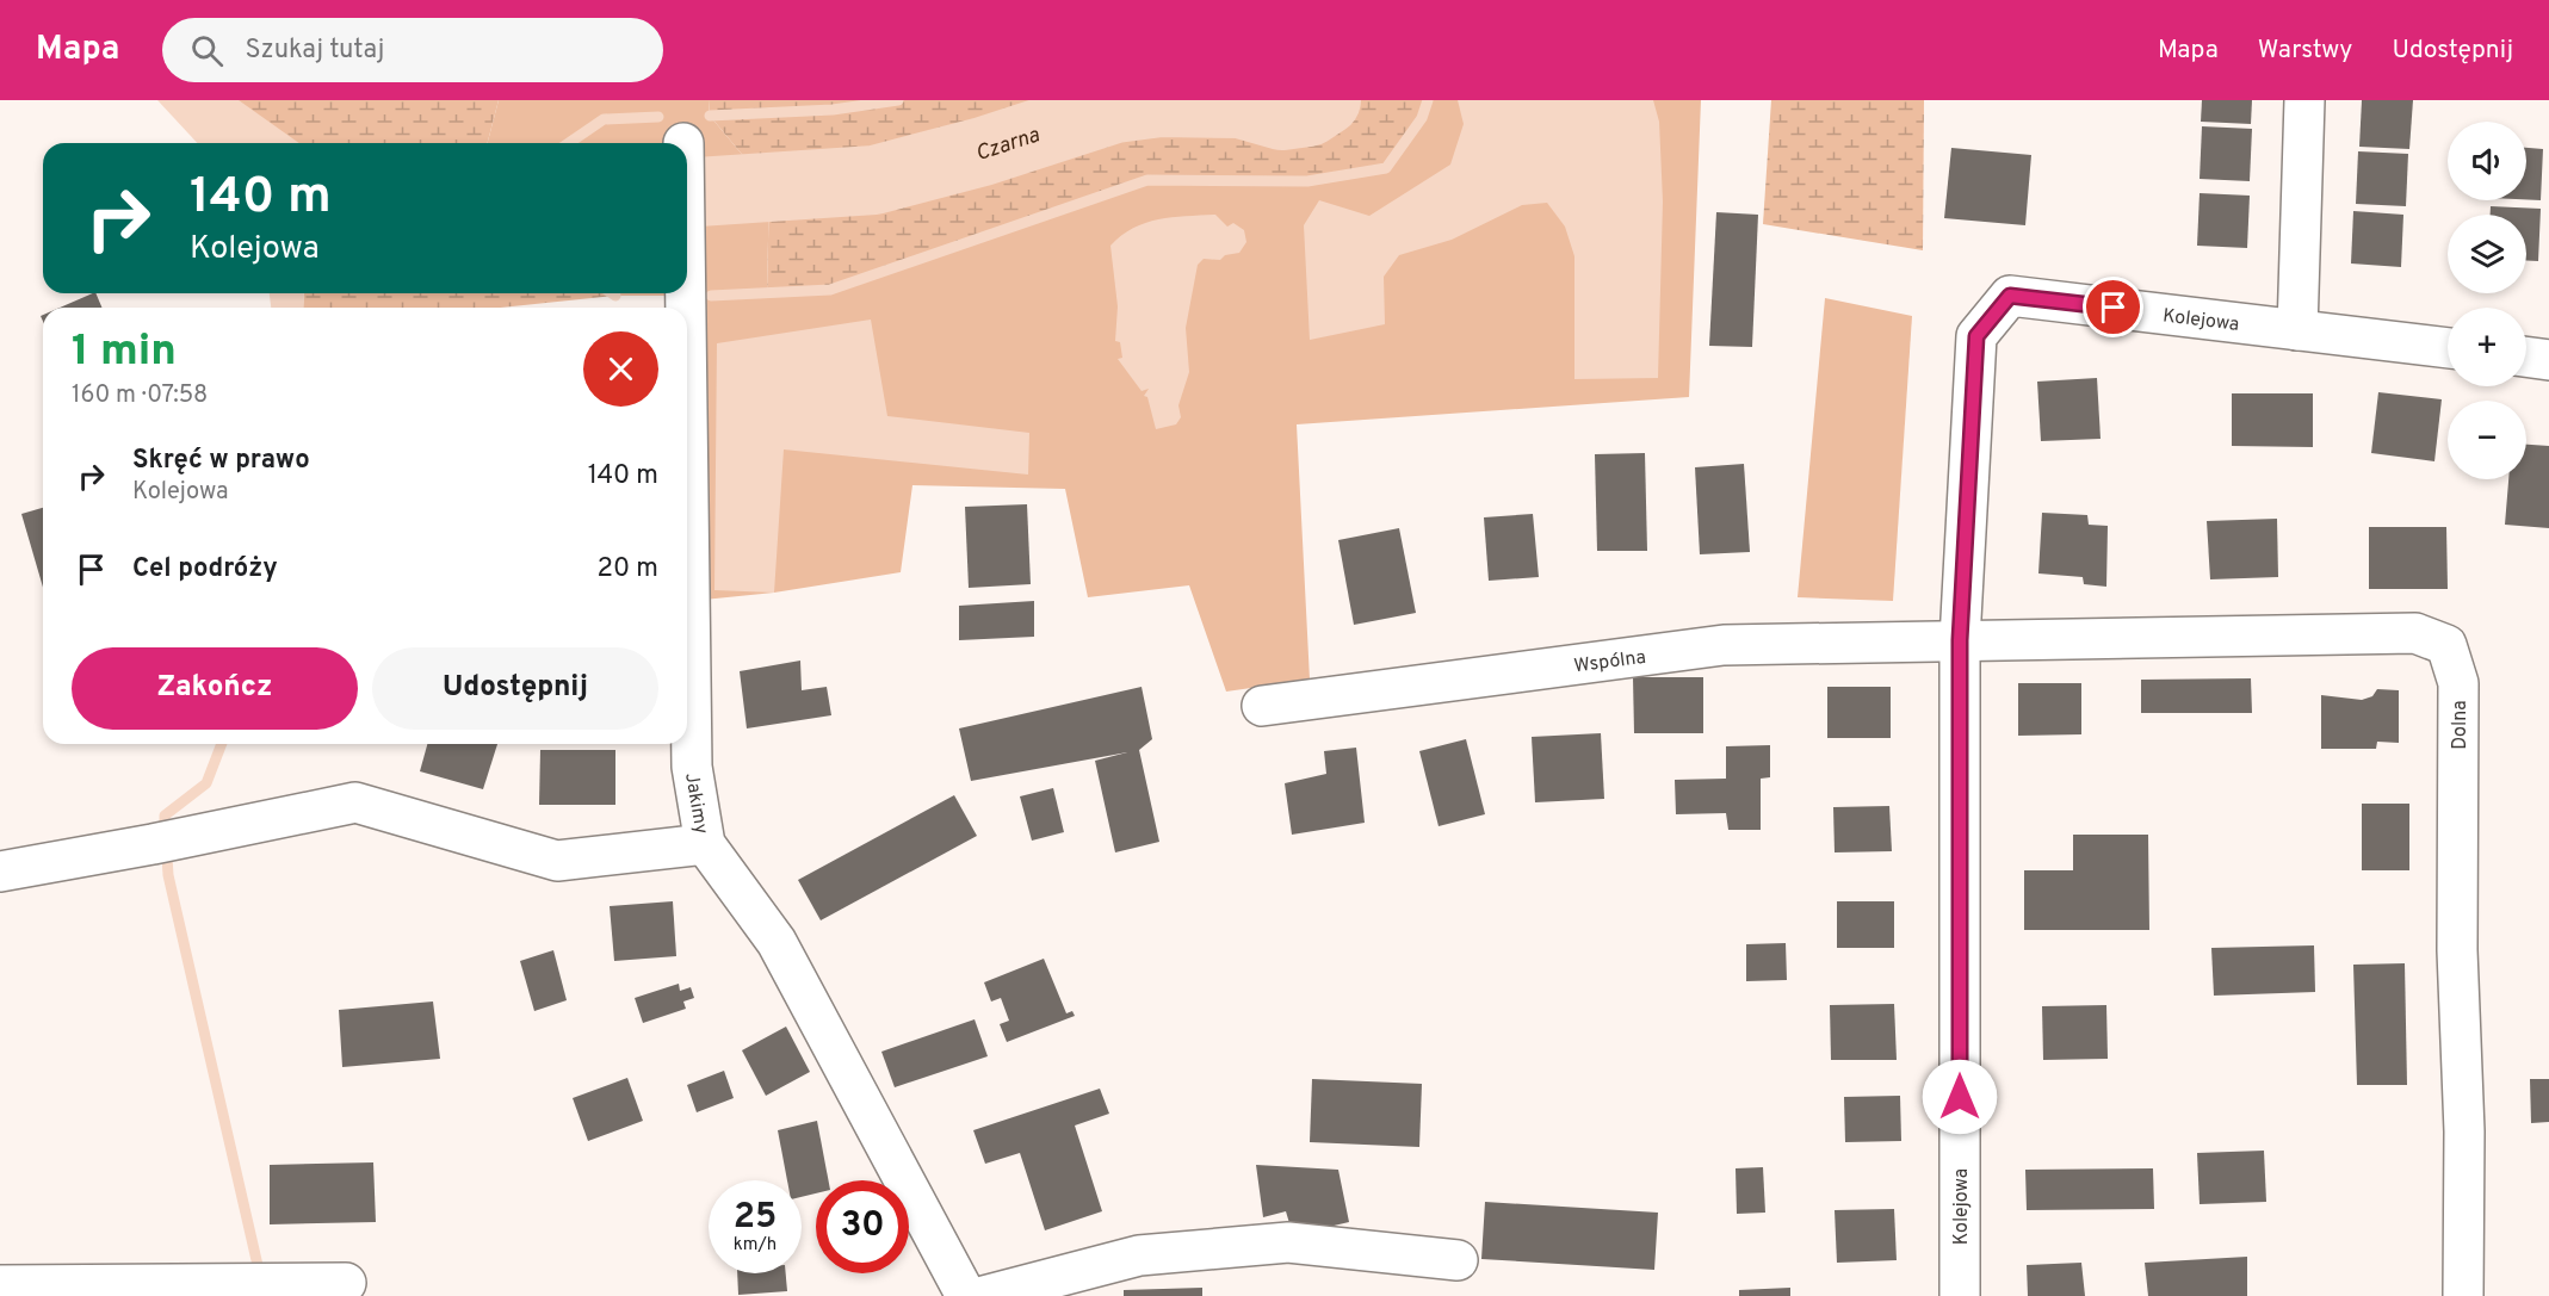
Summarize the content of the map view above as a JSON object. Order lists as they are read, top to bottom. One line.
{"streets":{"street":["Kolejowa","Wspólna","Dolna","Jakimy"]},"crossings":[["Kolejowa","Wspólna"],["Kolejowa","Dolna"],["Wspólna","Dolna"]],"water":["Czarna"],"page":{"header":"Mapa","search":"Szukaj tutaj","nav":["Mapa","Warstwy","Udostępnij"],"map_buttons":["+","−"],"turn":["140 m","Kolejowa"],"heading":["1 min","160 m · 07:58"],"list":[{"name":"Skręć w prawo","note":"Kolejowa","value":"140 m"},{"name":"Cel podróży","value":"20 m"}],"buttons":["Zakończ","Udostępnij"],"speed":"25 km/h","limit":"30"}}
